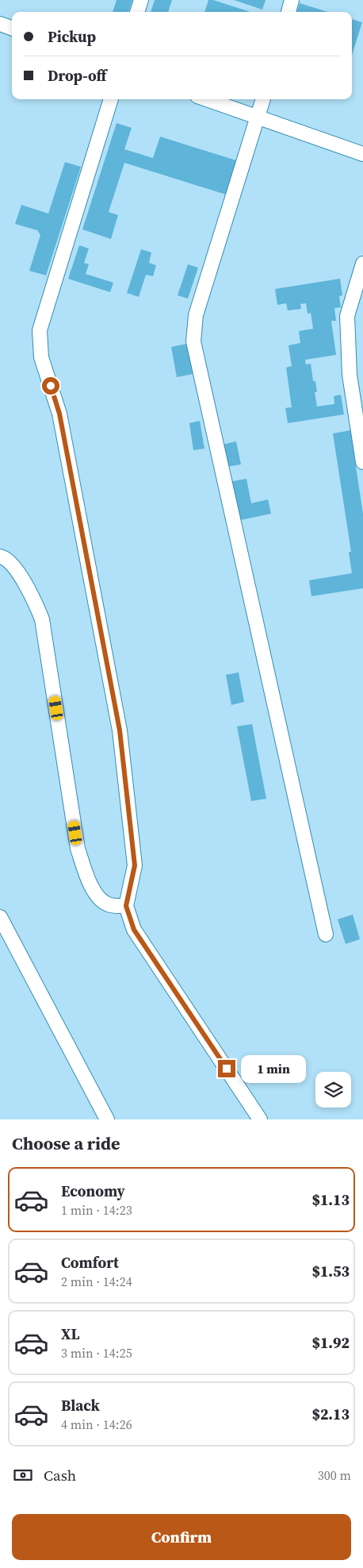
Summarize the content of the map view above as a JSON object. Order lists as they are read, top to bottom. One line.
{"page":{"banner":["Pickup","Drop-off"],"bubble":"1 min","heading":"Choose a ride","list":[{"name":"Economy","note":"1 min · 14:23","value":"$1.13"},{"name":"Comfort","note":"2 min · 14:24","value":"$1.53"},{"name":"XL","note":"3 min · 14:25","value":"$1.92"},{"name":"Black","note":"4 min · 14:26","value":"$2.13"}],"pay":["Cash","300 m"],"buttons":"Confirm"}}
